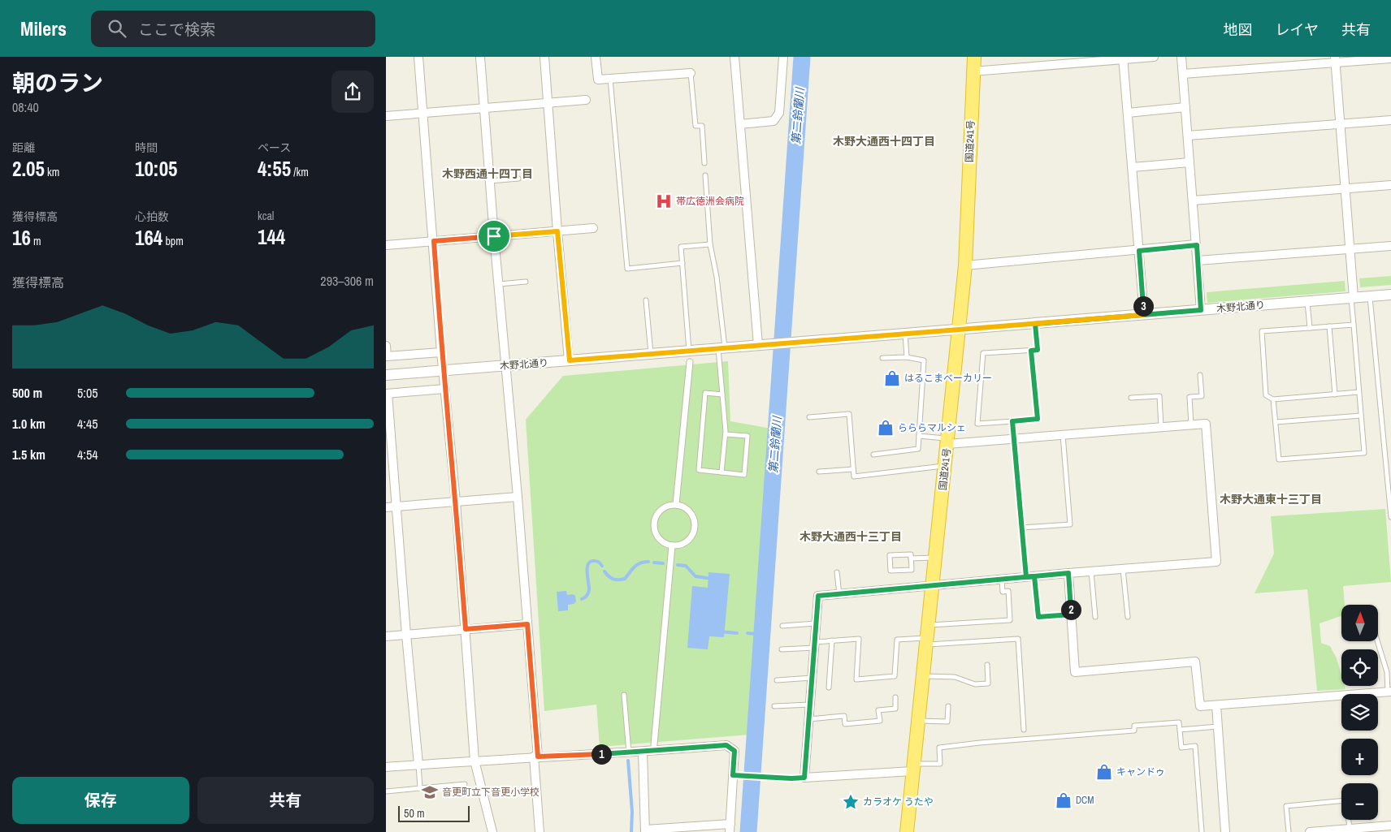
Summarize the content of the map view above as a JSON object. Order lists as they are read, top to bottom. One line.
{"streets":{"highway":["国道241号"],"street":["木野北通り"]},"crossings":[["国道241号","木野北通り"]],"districts":["木野大通西十四丁目","木野西通十四丁目","木野大通東十三丁目","木野大通西十三丁目"],"water":["第二鈴蘭川"],"places":{"hospital":["帯広徳洲会病院"],"shop":["はるこまベーカリー","らららマルシェ","キャンドゥ","DCM"],"school or university":["音更町立下音更小学校"],"place":["カラオケ うたや"]},"scale_bar":"50 m","north":"top","page":{"header":"Milers","search":"ここで検索","nav":["地図","レイヤ","共有"],"heading":["朝のラン","08:40"],"stats":[["距離","2.05 km"],["時間","10:05"],["ペース","4:55 /km"],["獲得標高","16 m"],["心拍数","164 bpm"],["kcal","144"]],"chart":["獲得標高","293–306 m"],"pins":["3","2","1"],"list":[{"name":"500 m","note":"5:05"},{"name":"1.0 km","note":"4:45"},{"name":"1.5 km","note":"4:54"}],"map_buttons":["+","−"],"buttons":["保存","共有"],"scale":"50 m"}}
